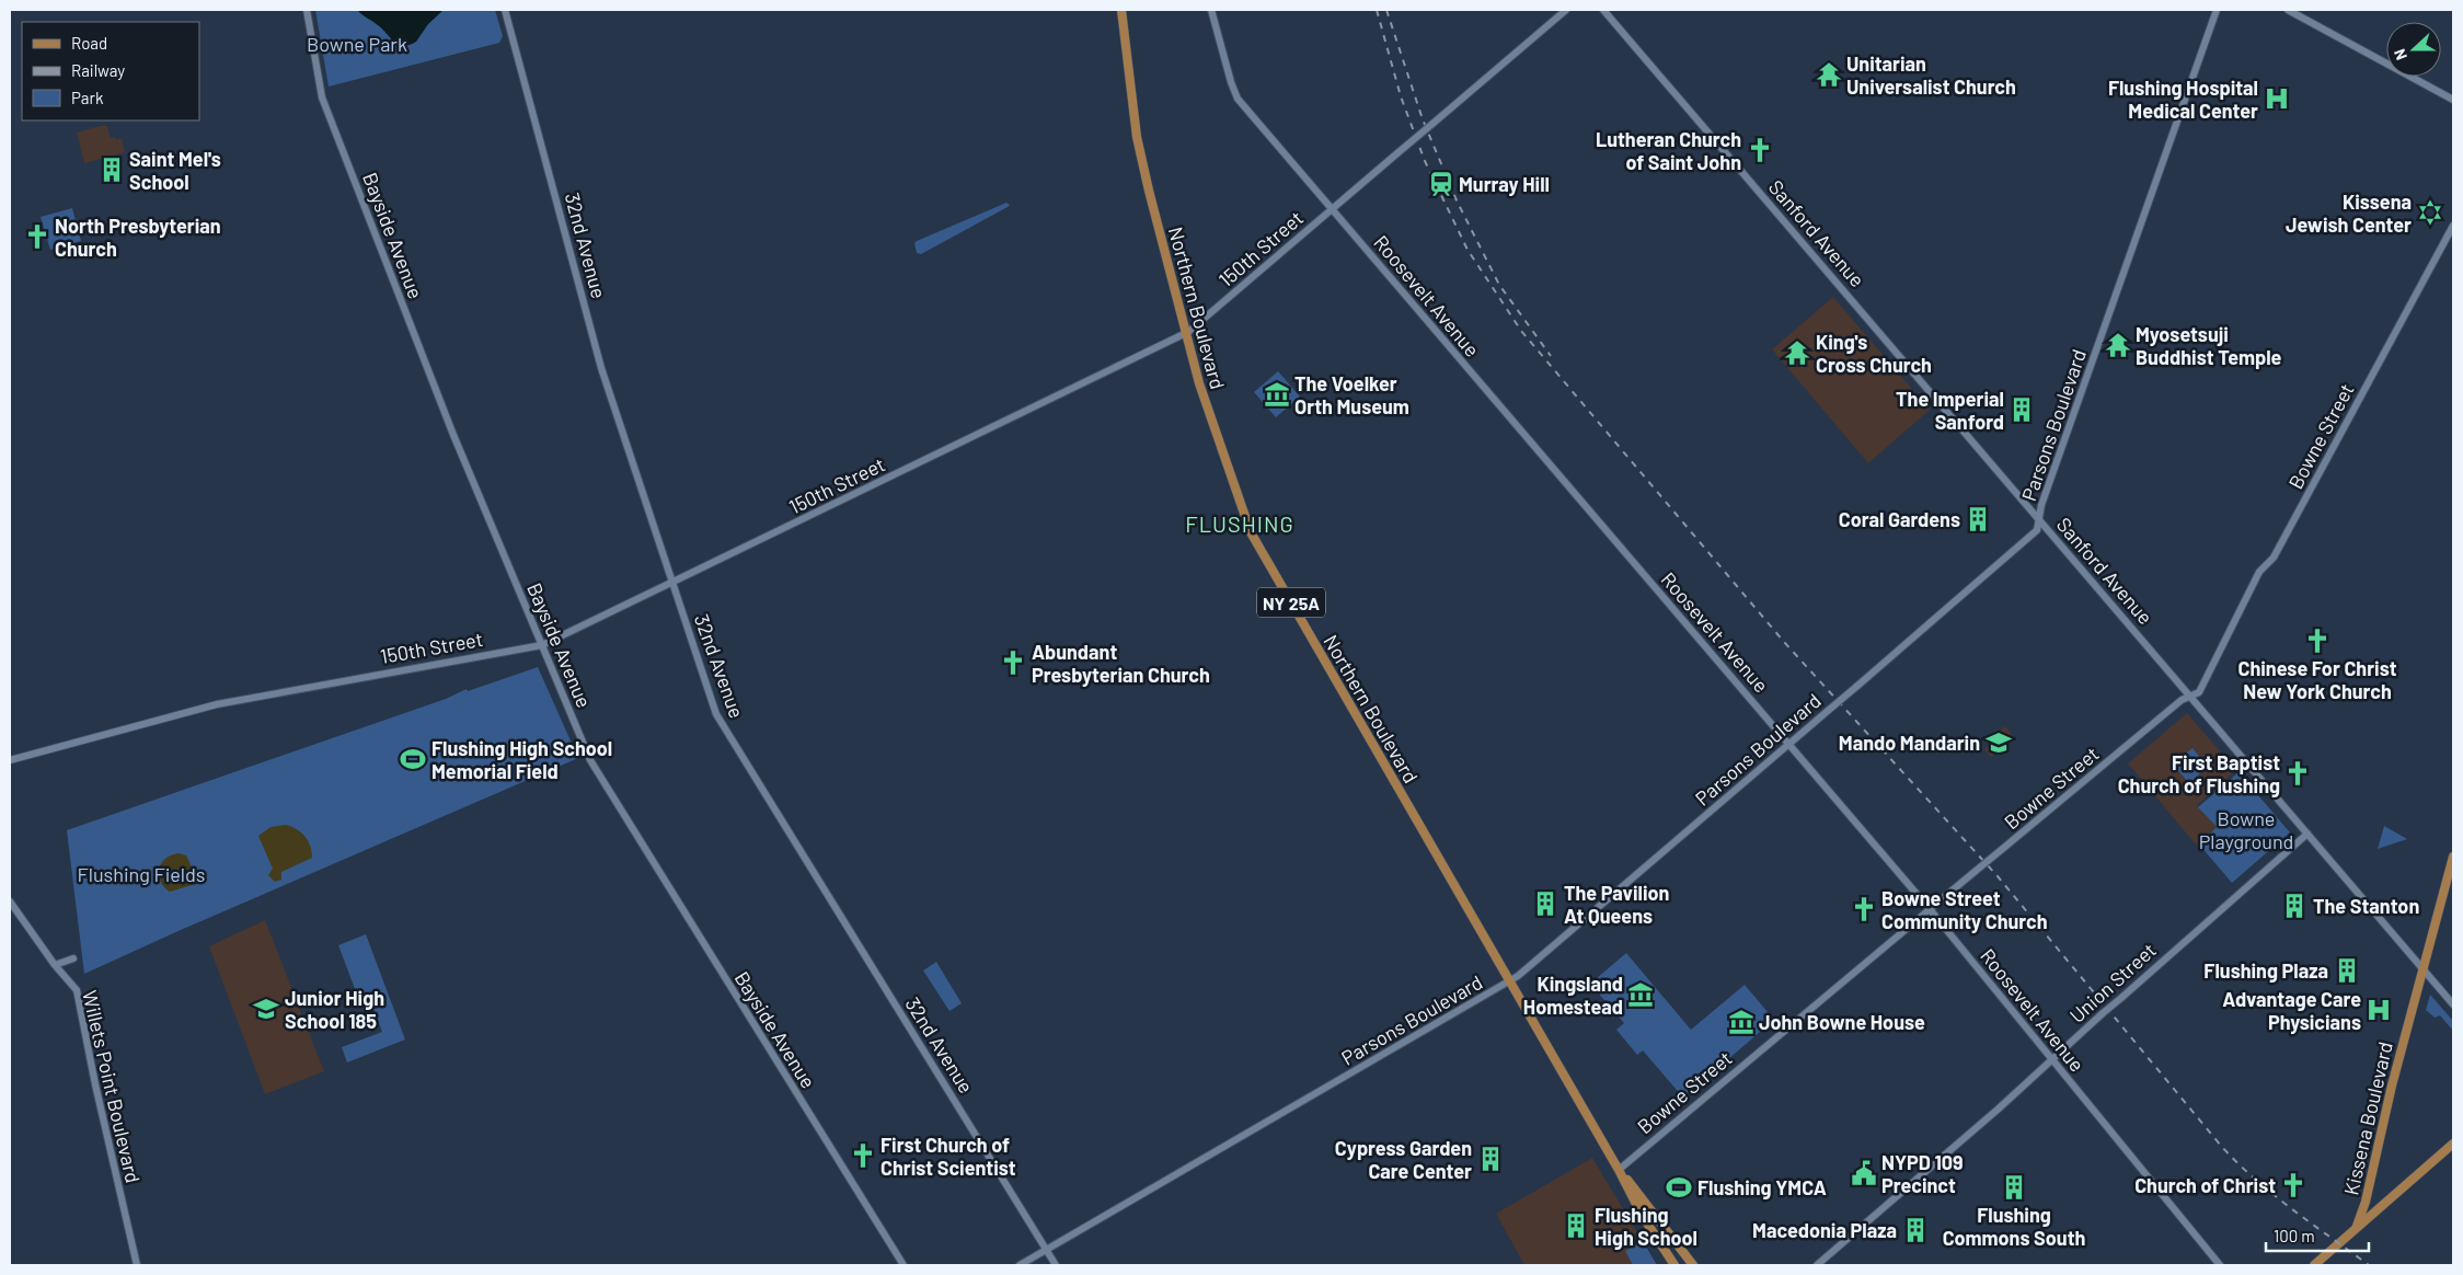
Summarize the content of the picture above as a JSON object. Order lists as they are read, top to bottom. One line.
{"streets":{"main road":["Northern Boulevard","NY 25A","Kissena Boulevard"],"street":["Sanford Avenue","Bayside Avenue","32nd Avenue","150th Street","Roosevelt Avenue","Parsons Boulevard","Bowne Street","Union Street","Willets Point Boulevard"]},"crossings":[["Sanford Avenue","Parsons Boulevard"],["Sanford Avenue","Bowne Street"],["Sanford Avenue","Union Street"],["Sanford Avenue","Kissena Boulevard"],["Bayside Avenue","150th Street"],["32nd Avenue","150th Street"],["32nd Avenue","Parsons Boulevard"],["150th Street","Roosevelt Avenue"],["150th Street","Northern Boulevard"],["Roosevelt Avenue","Parsons Boulevard"],["Roosevelt Avenue","Bowne Street"],["Roosevelt Avenue","Union Street"],["Northern Boulevard","Parsons Boulevard"],["Northern Boulevard","Bowne Street"]],"districts":["FLUSHING"],"parks":["Bowne Park","Bowne Playground","Flushing Fields"],"places":{"temple":["Unitarian Universalist Church","Myosetsuji Buddhist Temple","King's Cross Church"],"hospital":["Flushing Hospital Medical Center","Advantage Care Physicians"],"church":["Lutheran Church of Saint John","North Presbyterian Church","Chinese For Christ New York Church","Abundant Presbyterian Church","First Baptist Church of Flushing","Bowne Street Community Church","First Church of Christ Scientist","Church of Christ"],"building":["Saint Mel's School","The Imperial Sanford","Coral Gardens","The Pavilion At Queens","The Stanton","Flushing Plaza","Cypress Garden Care Center","Flushing Commons South","Flushing High School","Macedonia Plaza"],"station":["Murray Hill"],"synagogue":["Kissena Jewish Center"],"museum":["The Voelker Orth Museum","Kingsland Homestead","John Bowne House"],"school or university":["Mando Mandarin","Junior High School 185"],"sports":["Flushing High School Memorial Field","Flushing YMCA"],"public building":["NYPD 109 Precinct"]},"legend":["Road","Railway","Park"],"scale_bar":"100 m","north":"left"}
